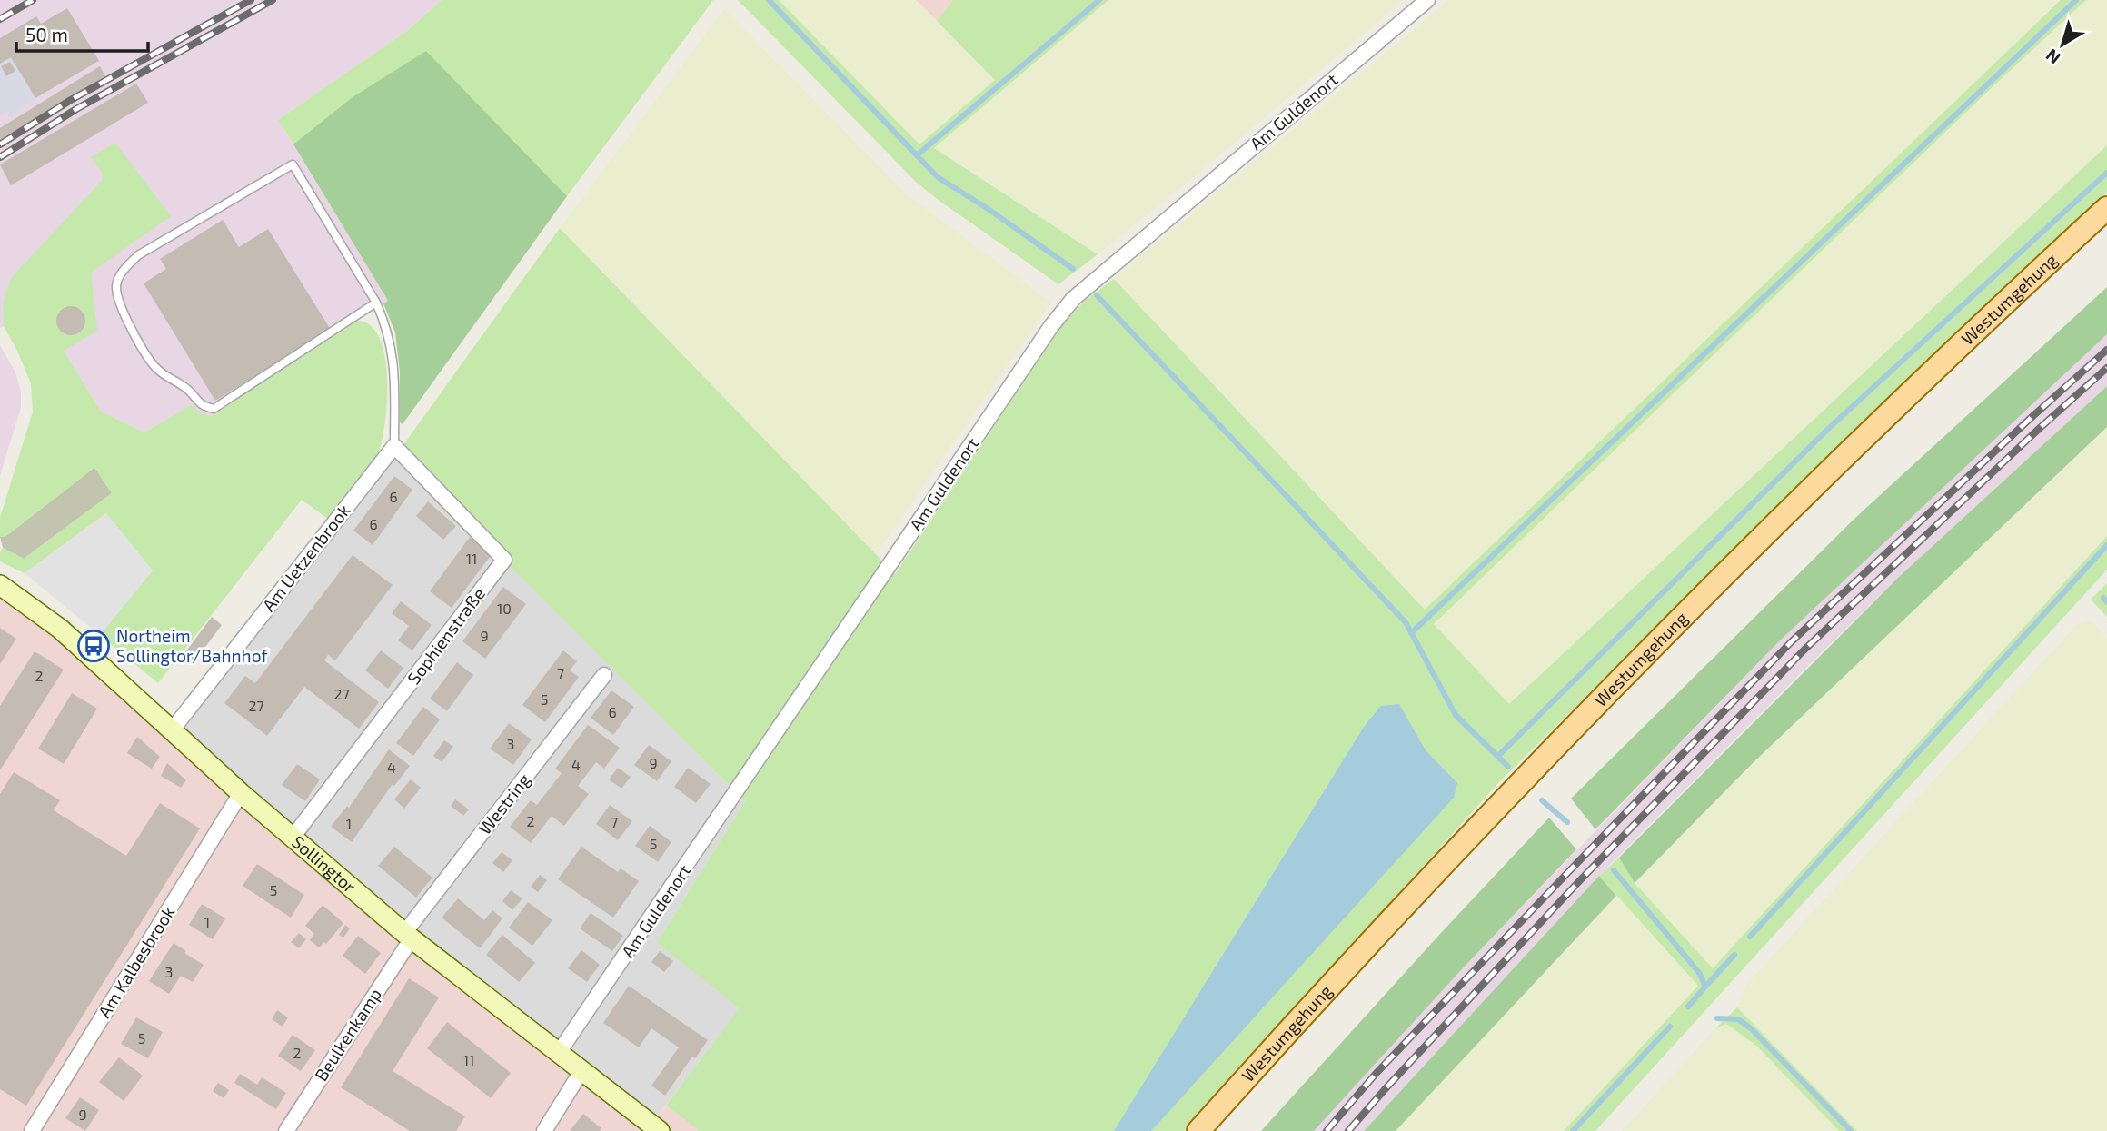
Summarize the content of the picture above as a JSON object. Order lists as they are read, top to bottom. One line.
{"streets":{"main road":["Westumgehung","Sollingtor"],"street":["Am Guldenort","Am Uetzenbrook","Sophienstraße","Westring","Am Kalbesbrook","Beulkenkamp"]},"crossings":[["Am Guldenort","Sollingtor"],["Am Uetzenbrook","Sophienstraße"],["Am Uetzenbrook","Sollingtor"],["Sophienstraße","Sollingtor"],["Westring","Sollingtor"],["Westring","Beulkenkamp"],["Sollingtor","Am Kalbesbrook"],["Sollingtor","Beulkenkamp"]],"places":{"bus stop":["Northeim Sollingtor/Bahnhof"]},"house_numbers":["6","6","11","10","9","7","2","27","5","27","6","3","9","4","4","2","7","1","5","5","1","3","5","2","11","9"],"scale_bar":"50 m","north":"bottom left"}
